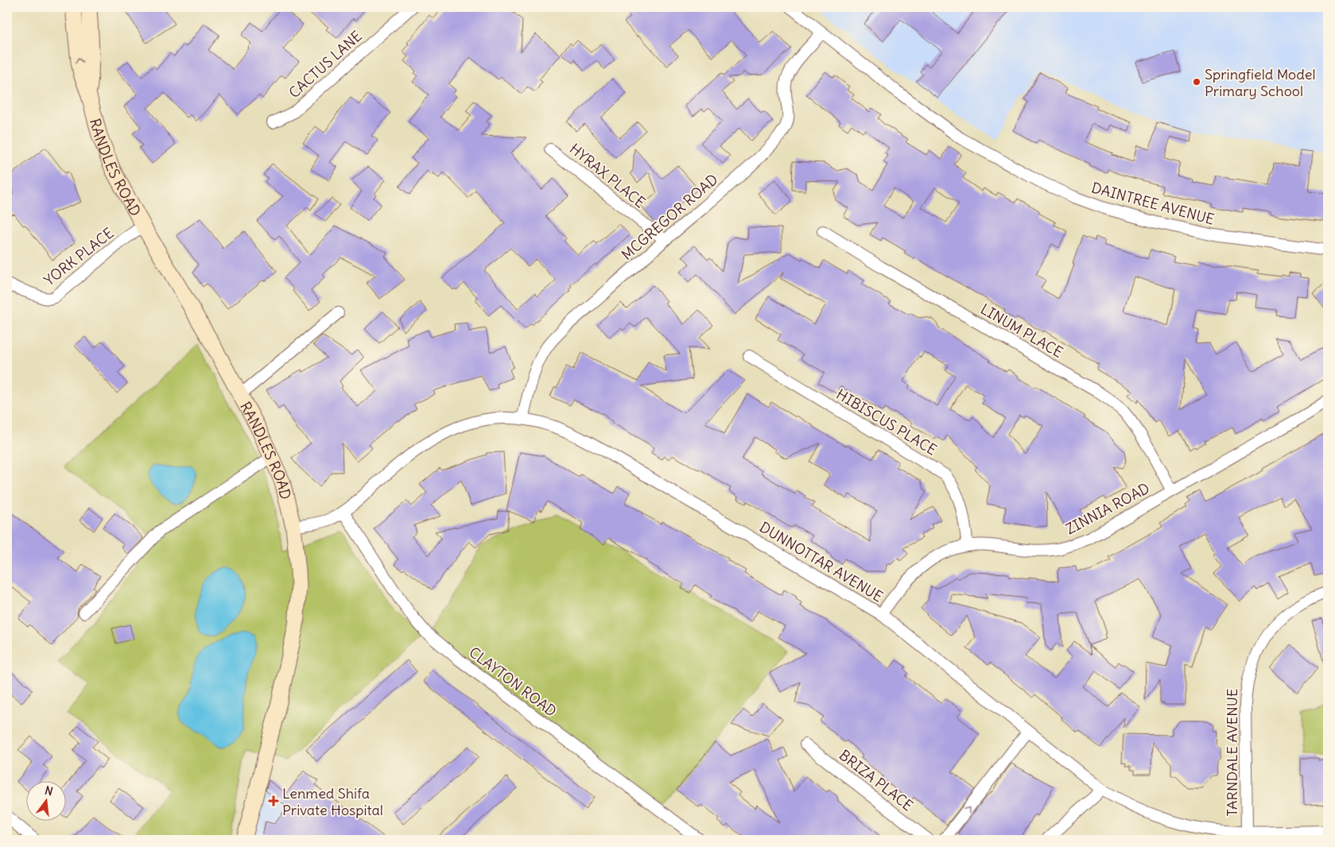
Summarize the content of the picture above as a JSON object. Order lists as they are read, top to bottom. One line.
{"streets":{"street":["CACTUS LANE","RANDLES ROAD","HYRAX PLACE","DAINTREE AVENUE","MCGREGOR ROAD","YORK PLACE","LINUM PLACE","HIBISCUS PLACE","ZINNIA ROAD","DUNNOTTAR AVENUE","CLAYTON ROAD","TARNDALE AVENUE","BRIZA PLACE"]},"crossings":[["RANDLES ROAD","YORK PLACE"],["RANDLES ROAD","DUNNOTTAR AVENUE"],["HYRAX PLACE","MCGREGOR ROAD"],["DAINTREE AVENUE","MCGREGOR ROAD"],["MCGREGOR ROAD","DUNNOTTAR AVENUE"],["LINUM PLACE","ZINNIA ROAD"],["HIBISCUS PLACE","ZINNIA ROAD"],["ZINNIA ROAD","DUNNOTTAR AVENUE"],["DUNNOTTAR AVENUE","CLAYTON ROAD"],["DUNNOTTAR AVENUE","TARNDALE AVENUE"]],"places":{"other":["Springfield Model Primary School"],"health":["Lenmed Shifa Private Hospital"]},"north":"top"}
